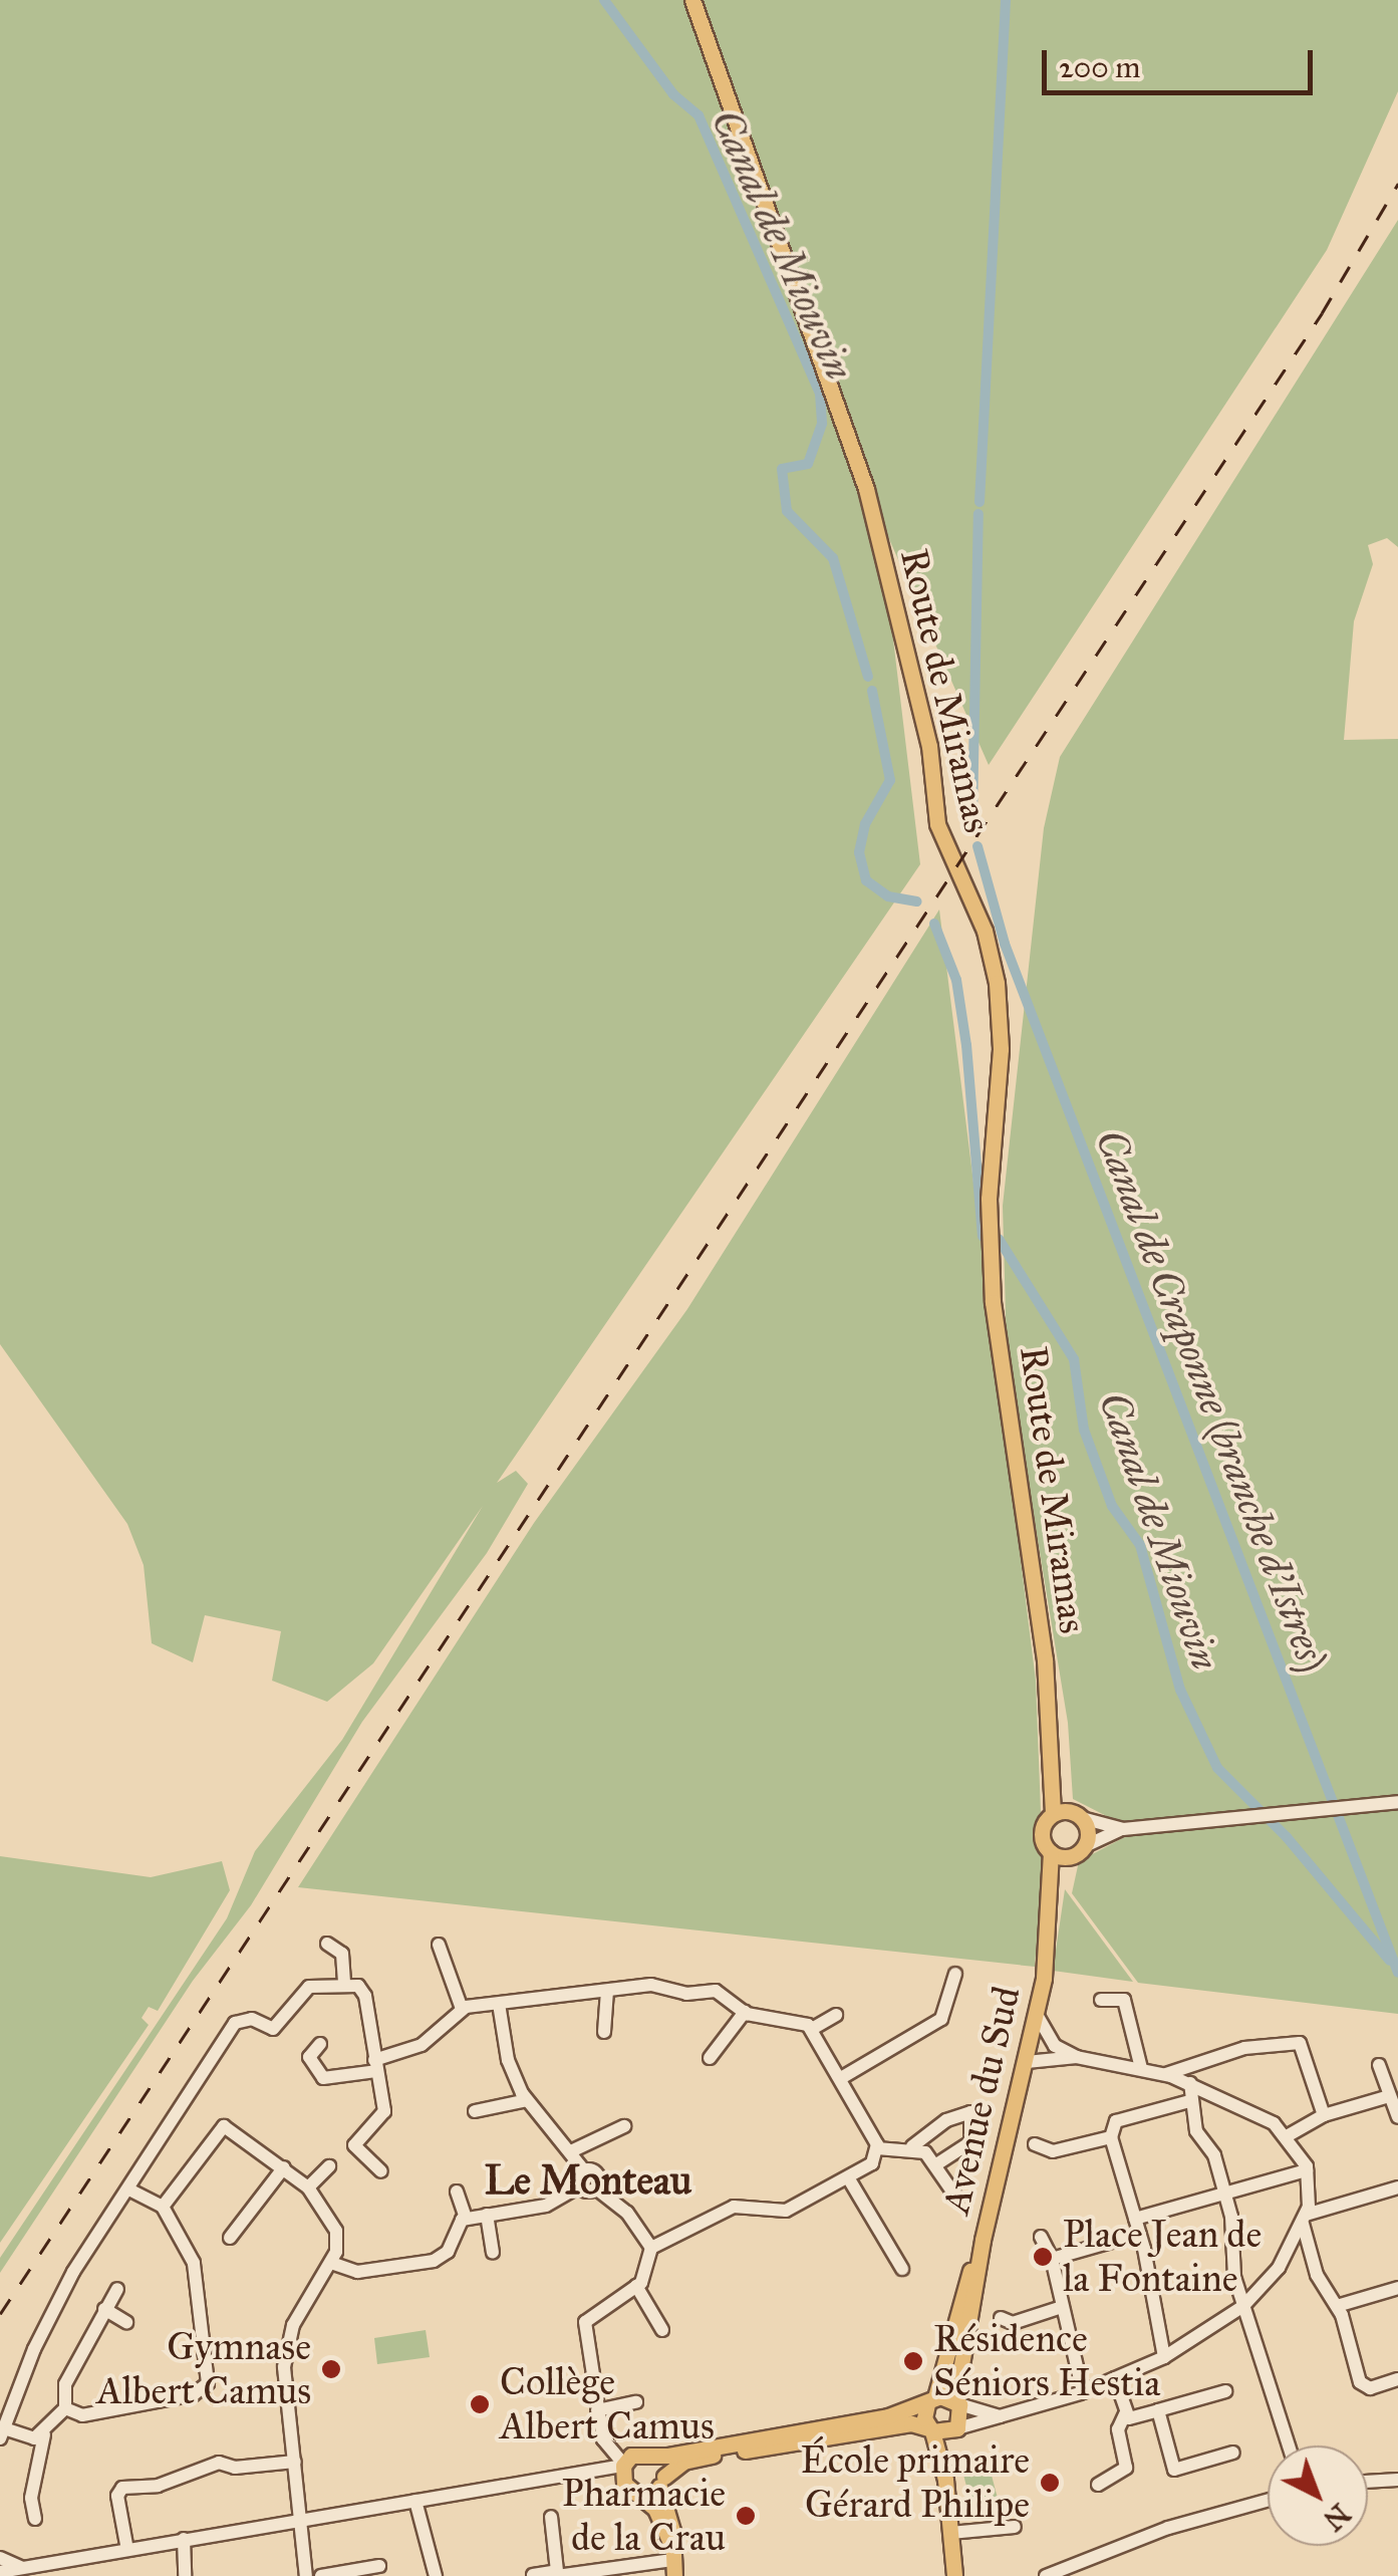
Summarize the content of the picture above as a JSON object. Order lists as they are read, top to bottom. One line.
{"streets":{"main road":["Route de Miramas","Avenue du Sud"]},"districts":["Le Monteau"],"water":["Canal de Miouvin","Canal de Craponne (branche d'Istres)"],"places":["Place Jean de la Fontaine","Résidence Séniors Hestia","Gymnase Albert Camus","Collège Albert Camus","École primaire Gérard Philipe","Pharmacie de la Crau"],"scale_bar":"200 m","north":"bottom right"}
